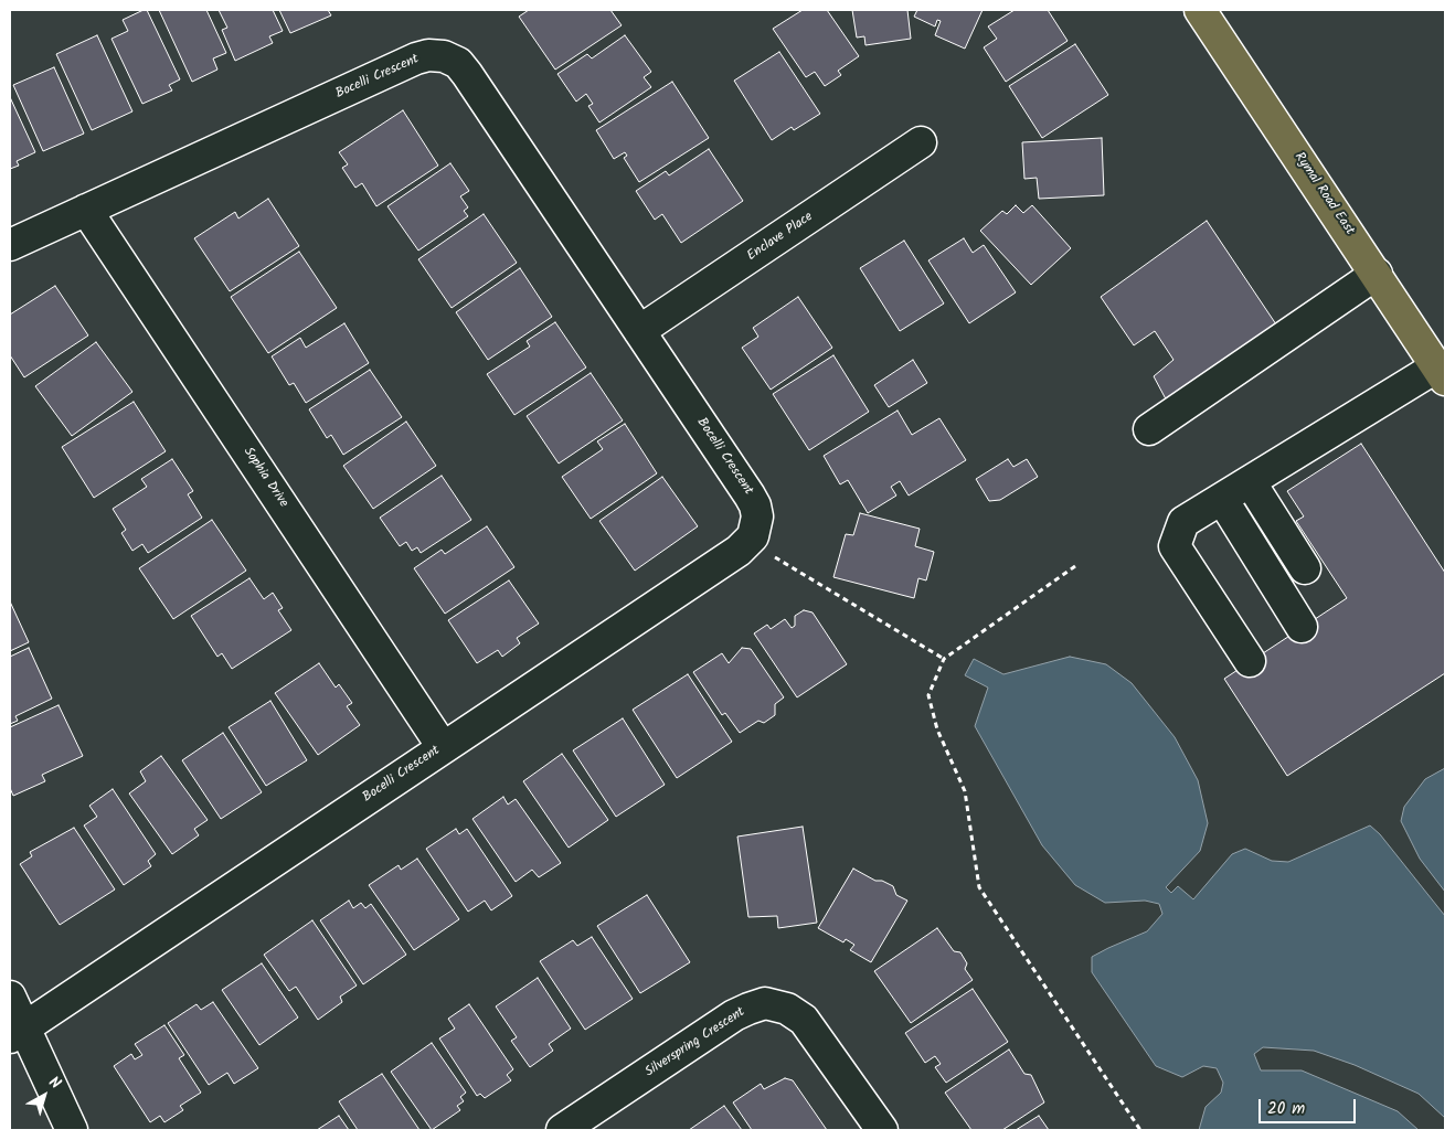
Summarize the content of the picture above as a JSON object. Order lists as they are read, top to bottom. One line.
{"streets":{"main road":["Rymal Road East"],"street":["Bocelli Crescent","Enclave Place","Sophia Drive","Silverspring Crescent"]},"crossings":[["Bocelli Crescent","Enclave Place"],["Bocelli Crescent","Sophia Drive"]],"scale_bar":"20 m","north":"top right"}
